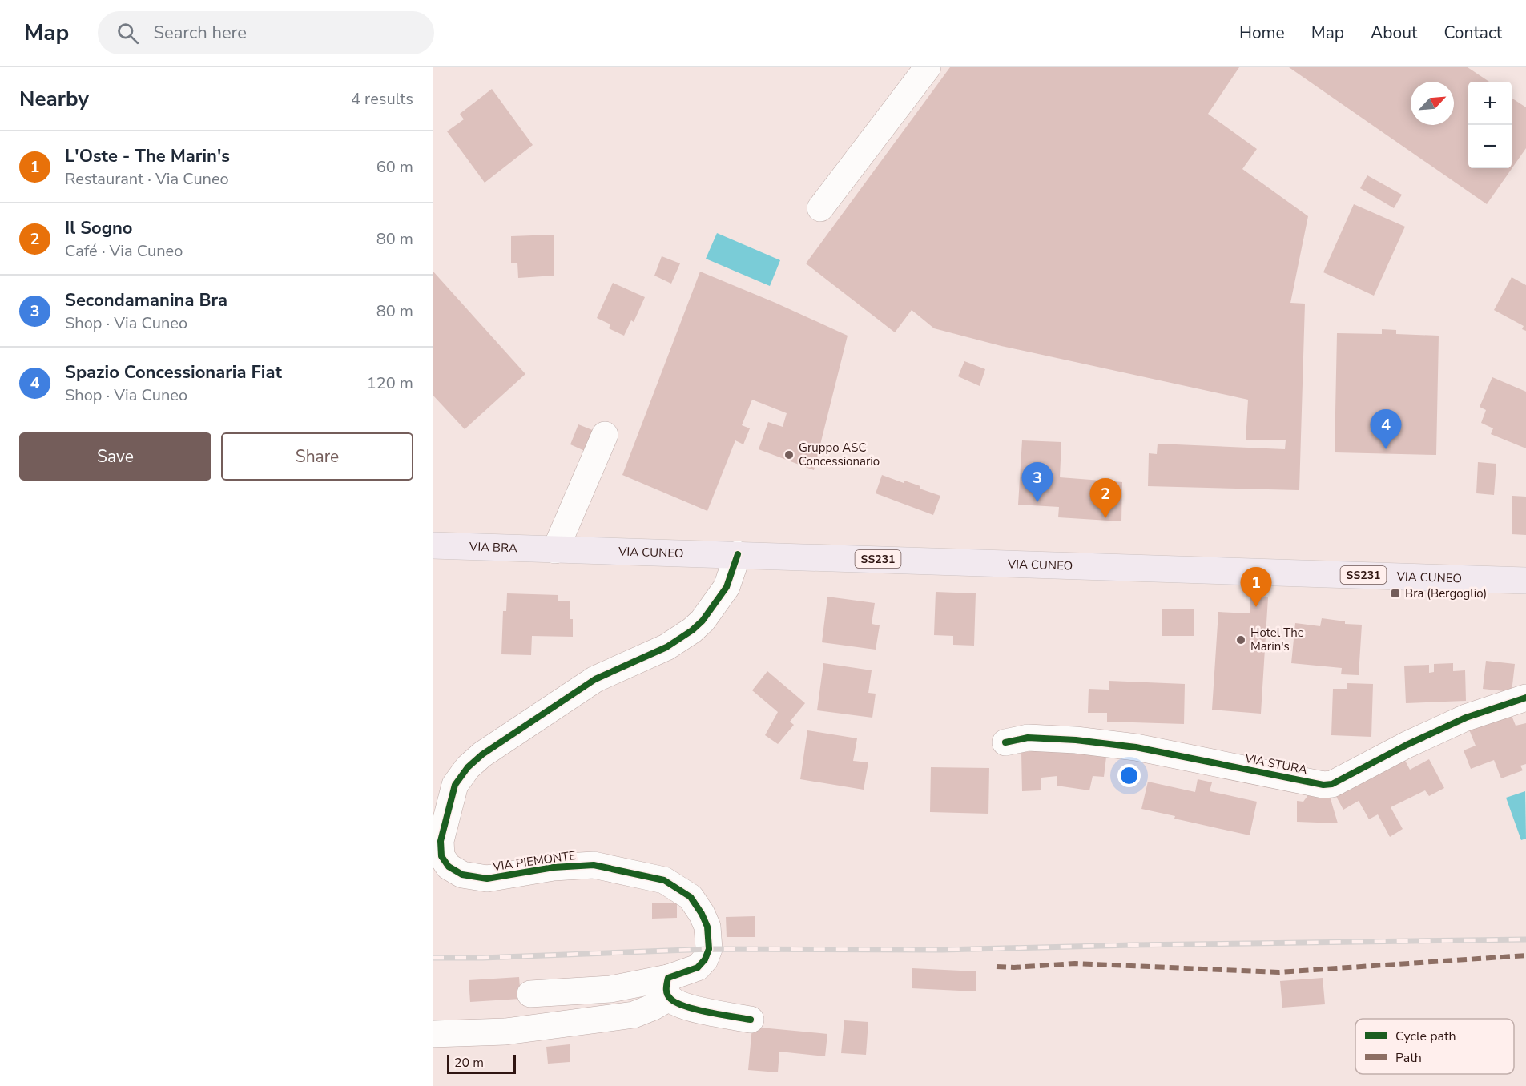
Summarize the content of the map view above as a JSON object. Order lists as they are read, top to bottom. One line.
{"streets":{"main road":["VIA BRA","VIA CUNEO","SS231"],"street":["VIA STURA","VIA PIEMONTE"]},"crossings":[["VIA BRA","VIA CUNEO"],["VIA CUNEO","VIA PIEMONTE"]],"places":{"other":["Gruppo ASC Concessionario","Hotel The Marin's"],"transit":["Bra (Bergoglio)"]},"legend":["Cycle path","Path"],"scale_bar":"20 m","north":"top right","page":{"header":"Map","search":"Search here","nav":["Home","Map","About","Contact"],"heading":["Nearby","4 results"],"map_buttons":["+","−"],"list":[{"mark":"1","name":"L'Oste - The Marin's","note":"Restaurant · Via Cuneo","value":"60 m"},{"mark":"2","name":"Il Sogno","note":"Café · Via Cuneo","value":"80 m"},{"mark":"3","name":"Secondamanina Bra","note":"Shop · Via Cuneo","value":"80 m"},{"mark":"4","name":"Spazio Concessionaria Fiat","note":"Shop · Via Cuneo","value":"120 m"}],"pins":["4","3","2","1"],"buttons":["Save","Share"],"scale":"20 m"}}
